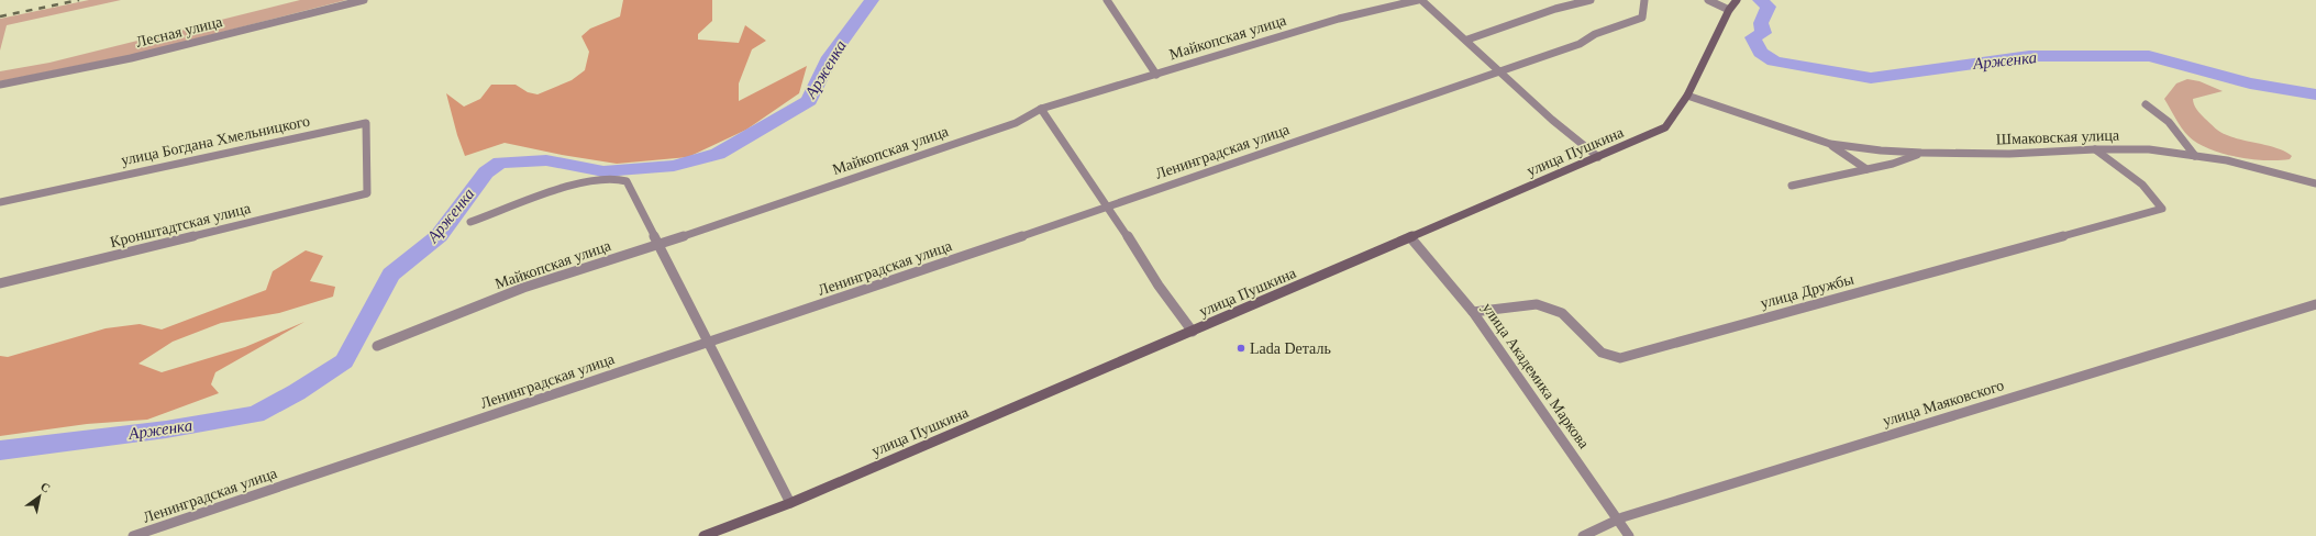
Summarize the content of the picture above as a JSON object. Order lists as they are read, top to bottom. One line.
{"streets":{"main road":["улица Пушкина"],"street":["Лесная улица","Майкопская улица","Шмаковская улица","улица Богдана Хмельницкого","Ленинградская улица","Кронштадтская улица","улица Дружбы","улица Академика Маркова","улица Маяковского"]},"crossings":[["Шмаковская улица","улица Пушкина"],["Шмаковская улица","улица Дружбы"],["улица Богдана Хмельницкого","Кронштадтская улица"],["улица Пушкина","улица Академика Маркова"],["улица Дружбы","улица Академика Маркова"],["улица Академика Маркова","улица Маяковского"]],"water":["Арженка"],"places":["Lada Dеталь"],"north":"top right"}
